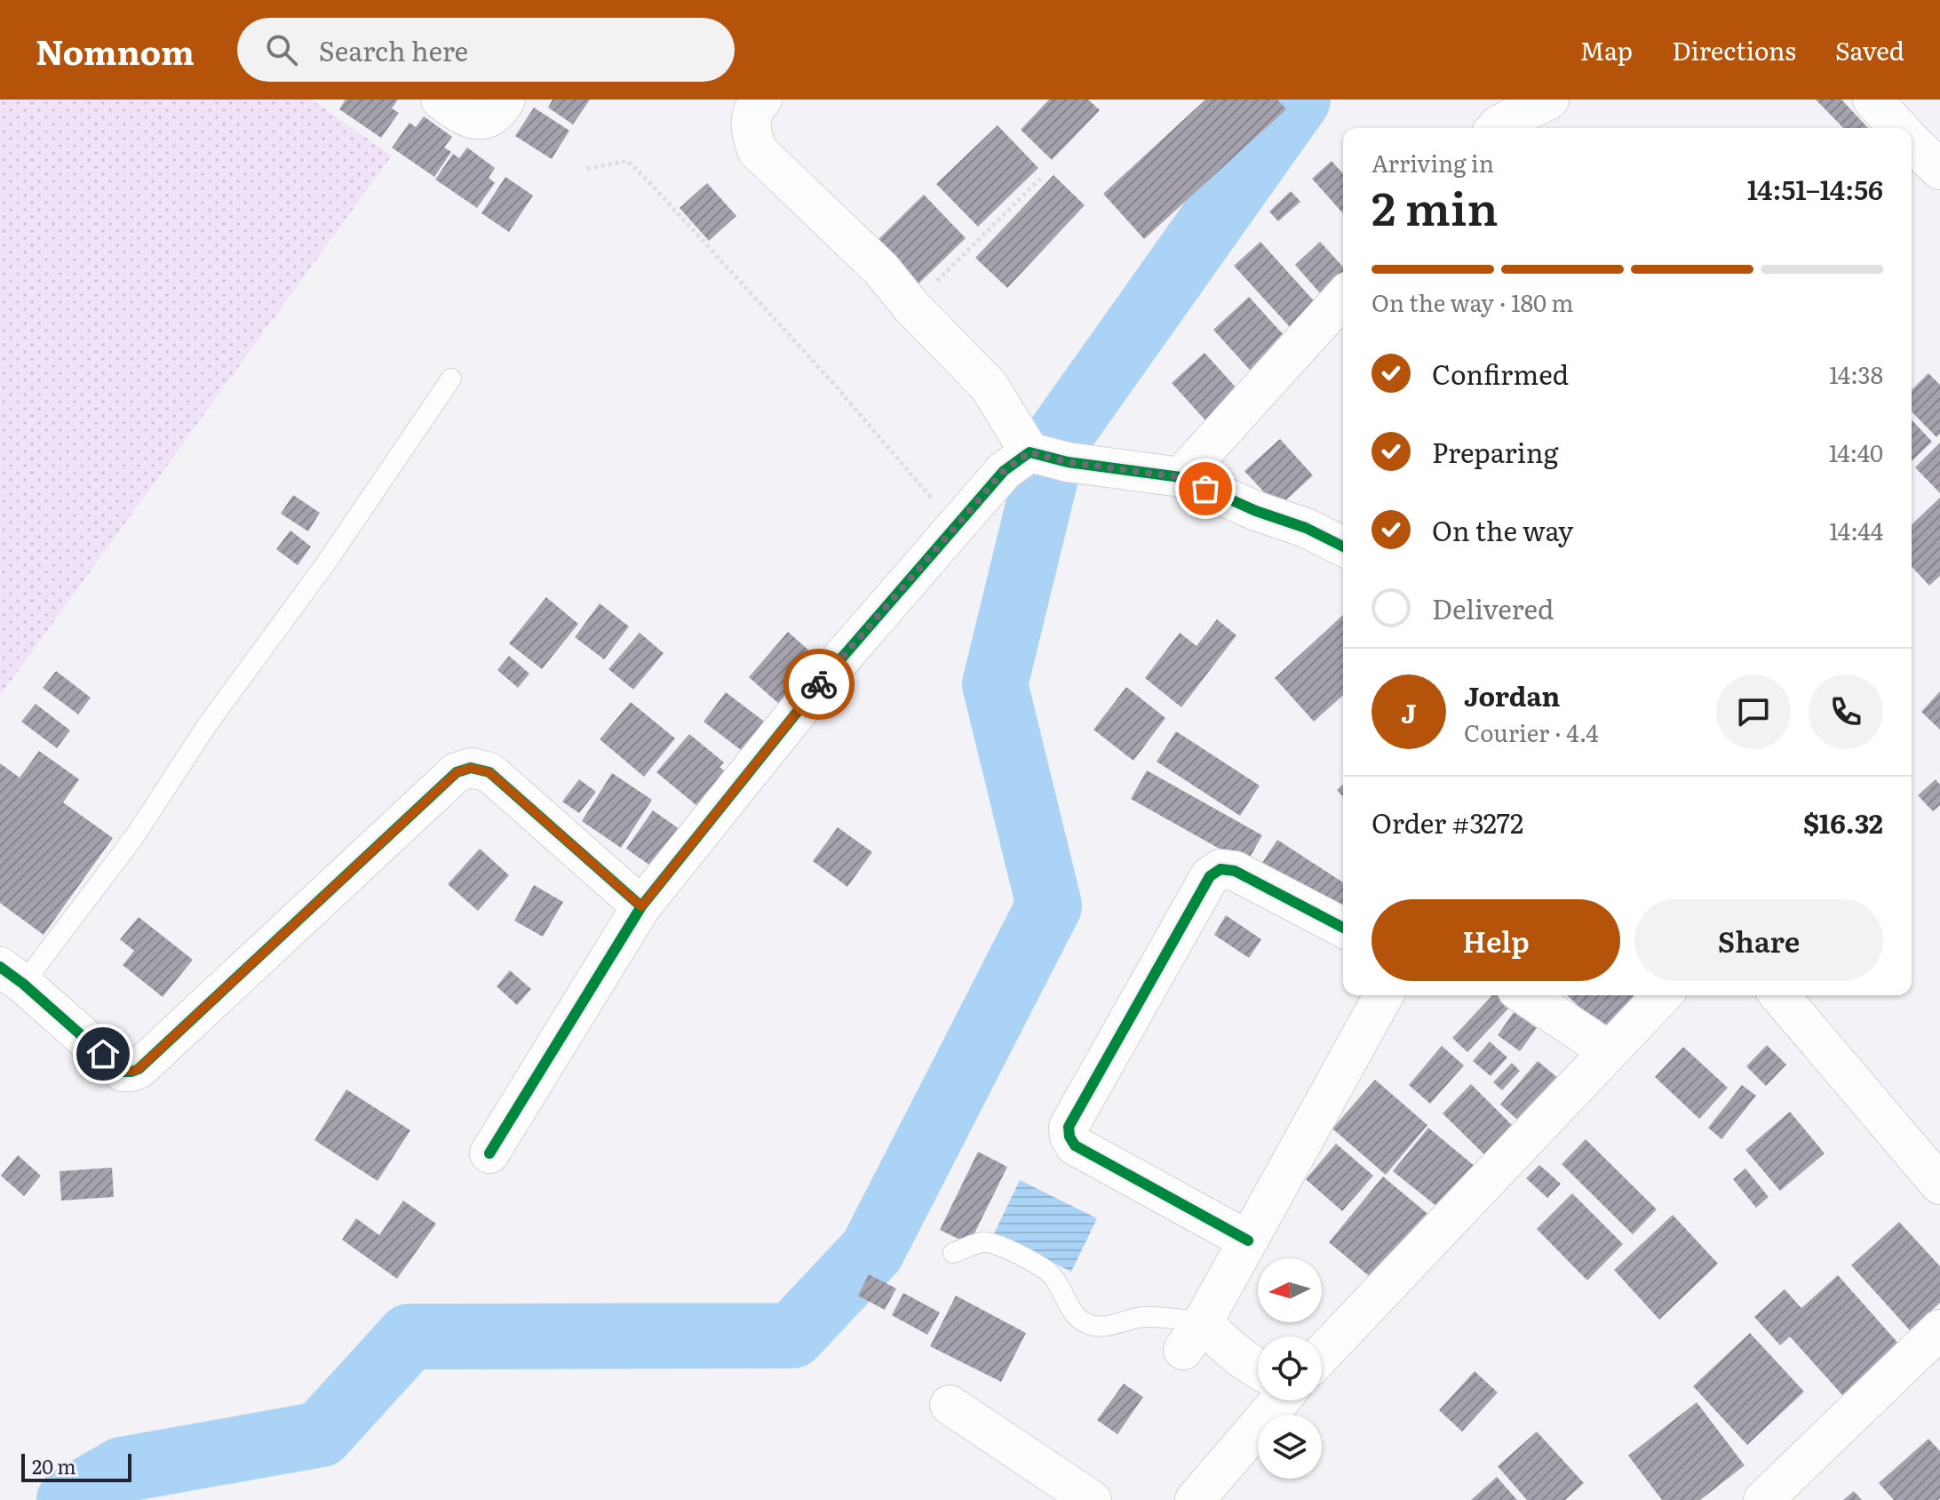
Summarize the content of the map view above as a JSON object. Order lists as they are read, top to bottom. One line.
{"scale_bar":"20 m","north":"left","page":{"header":"Nomnom","search":"Search here","nav":["Map","Directions","Saved"],"heading":["2 min","Arriving in","14:51–14:56"],"panel":["Jordan","Courier · 4.4","Order #3272","$16.32"],"bar":"On the way · 180 m","list":[["Confirmed","14:38"],["Preparing","14:40"],["On the way","14:44"],"Delivered"],"round":"J","buttons":["Help","Share"],"scale":"20 m"}}
